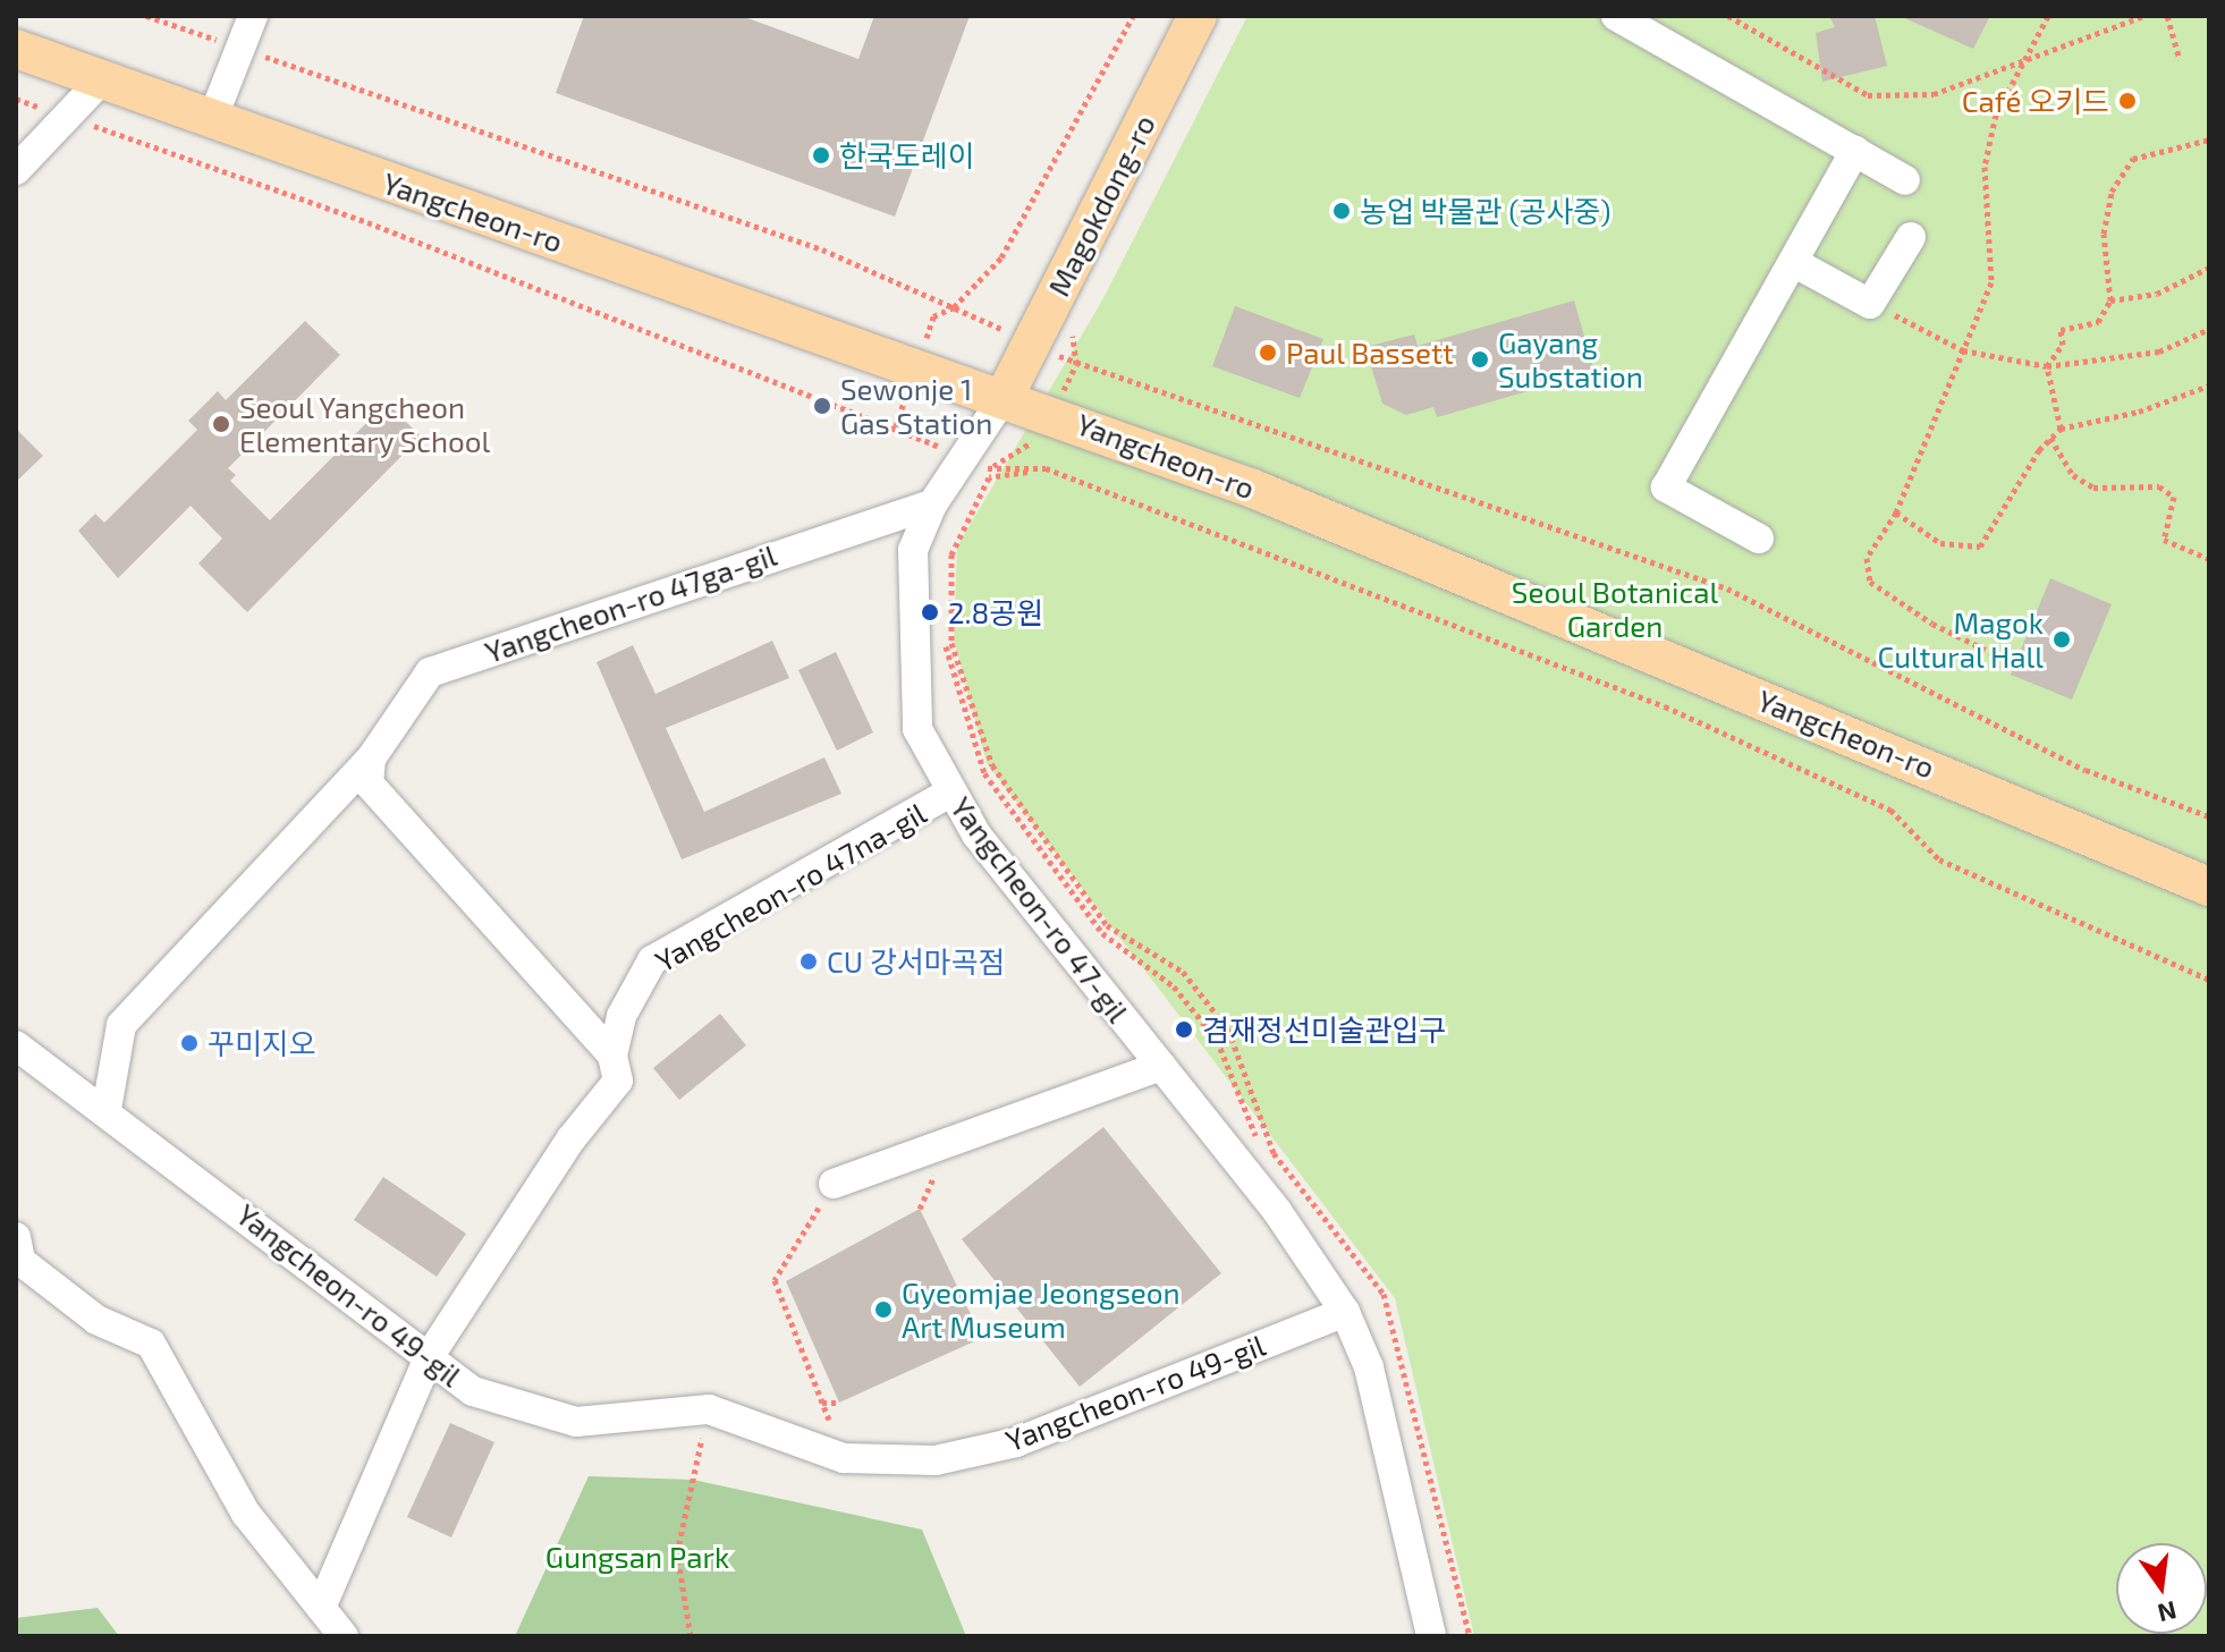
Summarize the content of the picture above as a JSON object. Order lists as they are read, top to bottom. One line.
{"streets":{"main road":["Magokdong-ro","Yangcheon-ro"],"street":["Yangcheon-ro 47ga-gil","Yangcheon-ro 47na-gil","Yangcheon-ro 47-gil","Yangcheon-ro 49-gil"]},"crossings":[["Magokdong-ro","Yangcheon-ro"],["Magokdong-ro","Yangcheon-ro 47-gil"],["Yangcheon-ro","Yangcheon-ro 47-gil"],["Yangcheon-ro 47ga-gil","Yangcheon-ro 47-gil"],["Yangcheon-ro 47ga-gil","Yangcheon-ro 49-gil"],["Yangcheon-ro 47na-gil","Yangcheon-ro 47-gil"],["Yangcheon-ro 47na-gil","Yangcheon-ro 49-gil"],["Yangcheon-ro 47-gil","Yangcheon-ro 49-gil"]],"parks":["Seoul Botanical Garden","Gungsan Park"],"places":["Café 오키드","한국도레이","농업 박물관 (공사중)","Paul Bassett","Gayang Substation","Sewonje 1 Gas Station","Seoul Yangcheon Elementary School","2.8공원","Magok Cultural Hall","CU 강서마곡점","겸재정선미술관입구","꾸미지오","Gyeomjae Jeongseon Art Museum"],"north":"bottom"}
